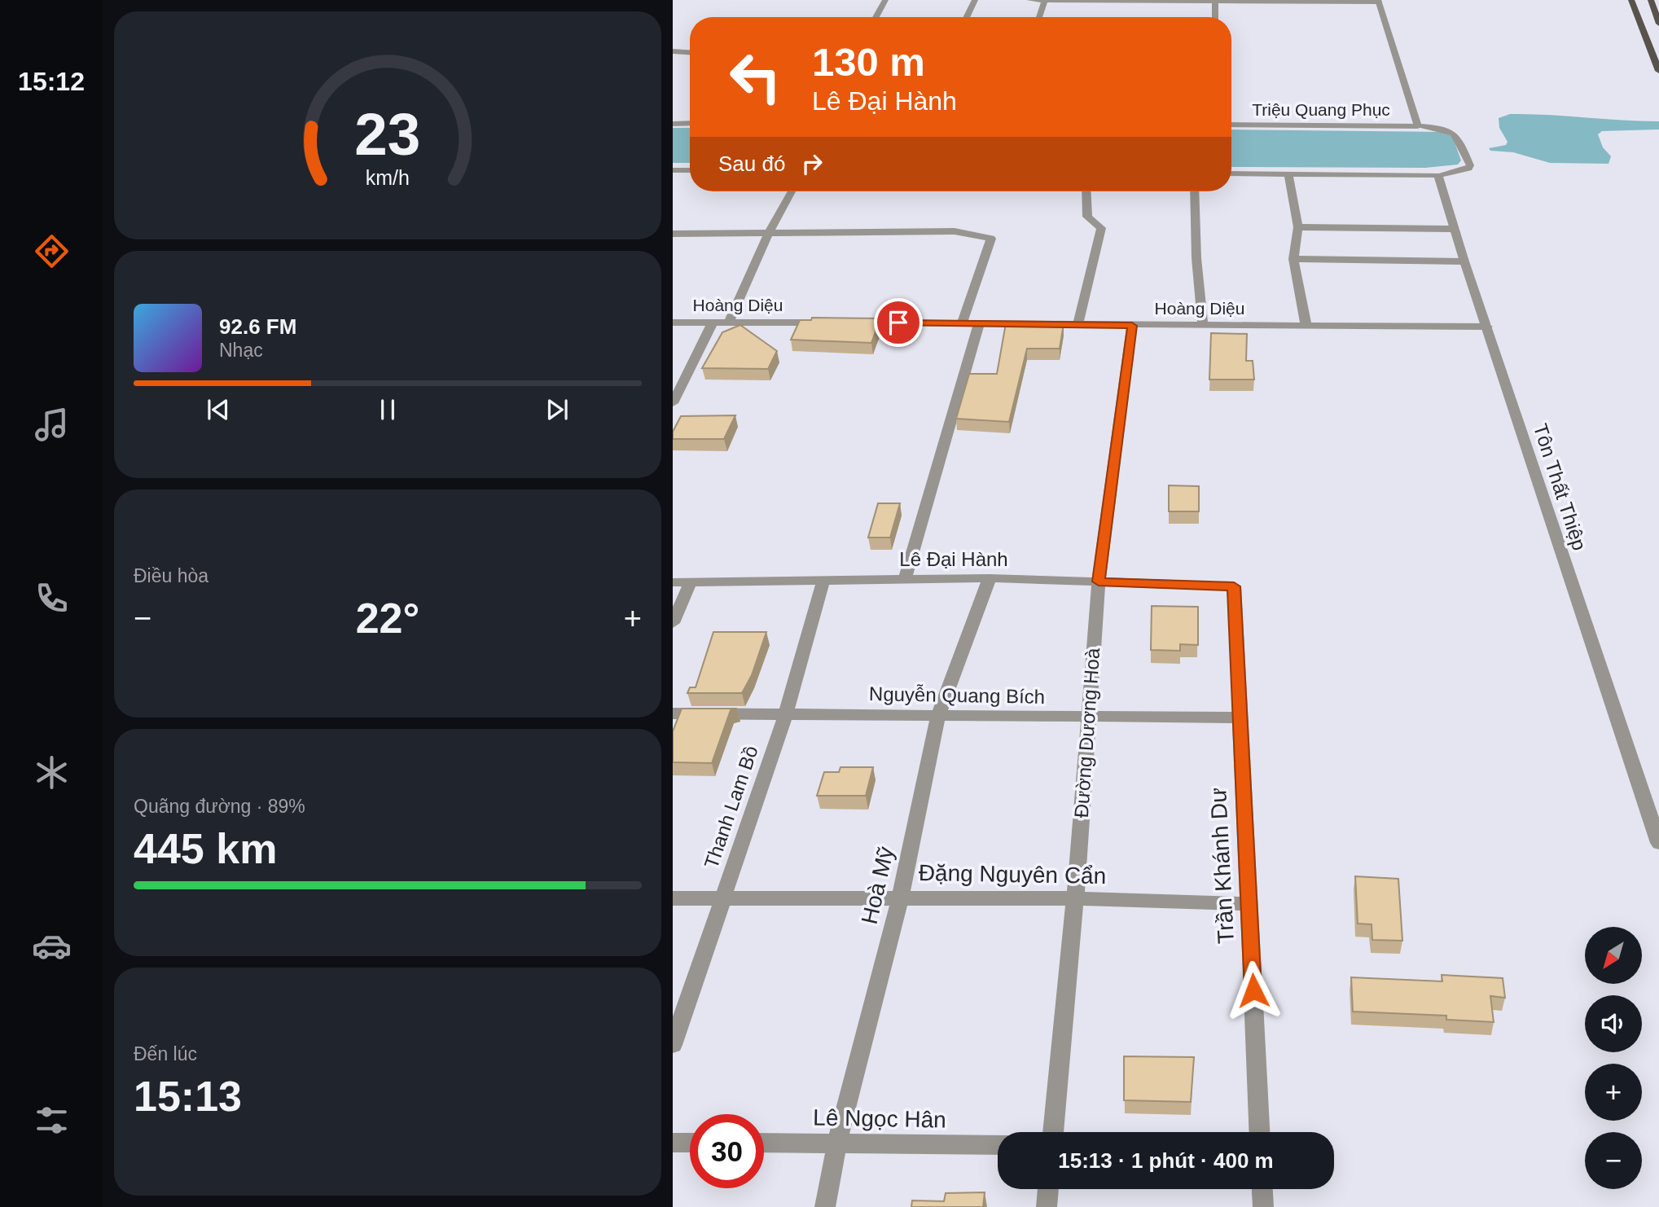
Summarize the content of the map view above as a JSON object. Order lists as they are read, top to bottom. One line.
{"streets":{"street":["Triệu Quang Phục","Hoàng Diệu","Tôn Thất Thiệp","Lê Đại Hành","Nguyễn Quang Bích","Đường Dương Hoà","Thanh Lam Bồ","Trần Khánh Dư","Đặng Nguyên Cẩn","Hoà Mỹ","Lê Ngọc Hân"]},"crossings":[["Hoàng Diệu","Tôn Thất Thiệp"],["Hoàng Diệu","Đường Dương Hoà"],["Lê Đại Hành","Đường Dương Hoà"],["Lê Đại Hành","Thanh Lam Bồ"],["Lê Đại Hành","Trần Khánh Dư"],["Lê Đại Hành","Hoà Mỹ"],["Nguyễn Quang Bích","Đường Dương Hoà"],["Nguyễn Quang Bích","Thanh Lam Bồ"],["Nguyễn Quang Bích","Trần Khánh Dư"],["Nguyễn Quang Bích","Hoà Mỹ"],["Đường Dương Hoà","Đặng Nguyên Cẩn"],["Thanh Lam Bồ","Đặng Nguyên Cẩn"],["Trần Khánh Dư","Đặng Nguyên Cẩn"],["Đặng Nguyên Cẩn","Hoà Mỹ"],["Hoà Mỹ","Lê Ngọc Hân"]],"north":"bottom left","page":{"tabs":"15:12","turn":["130 m","Lê Đại Hành"],"then":"Sau đó","song":["92.6 FM","Nhạc"],"tile":["Điều hòa",["Quãng đường · 89%","445 km"],["Đến lúc","15:13"]],"heat":["−","22°","+"],"map_buttons":["+","−"],"limit":"30","trip":"15:13 · 1 phút · 400 m","gauge":["23","km/h"]}}
